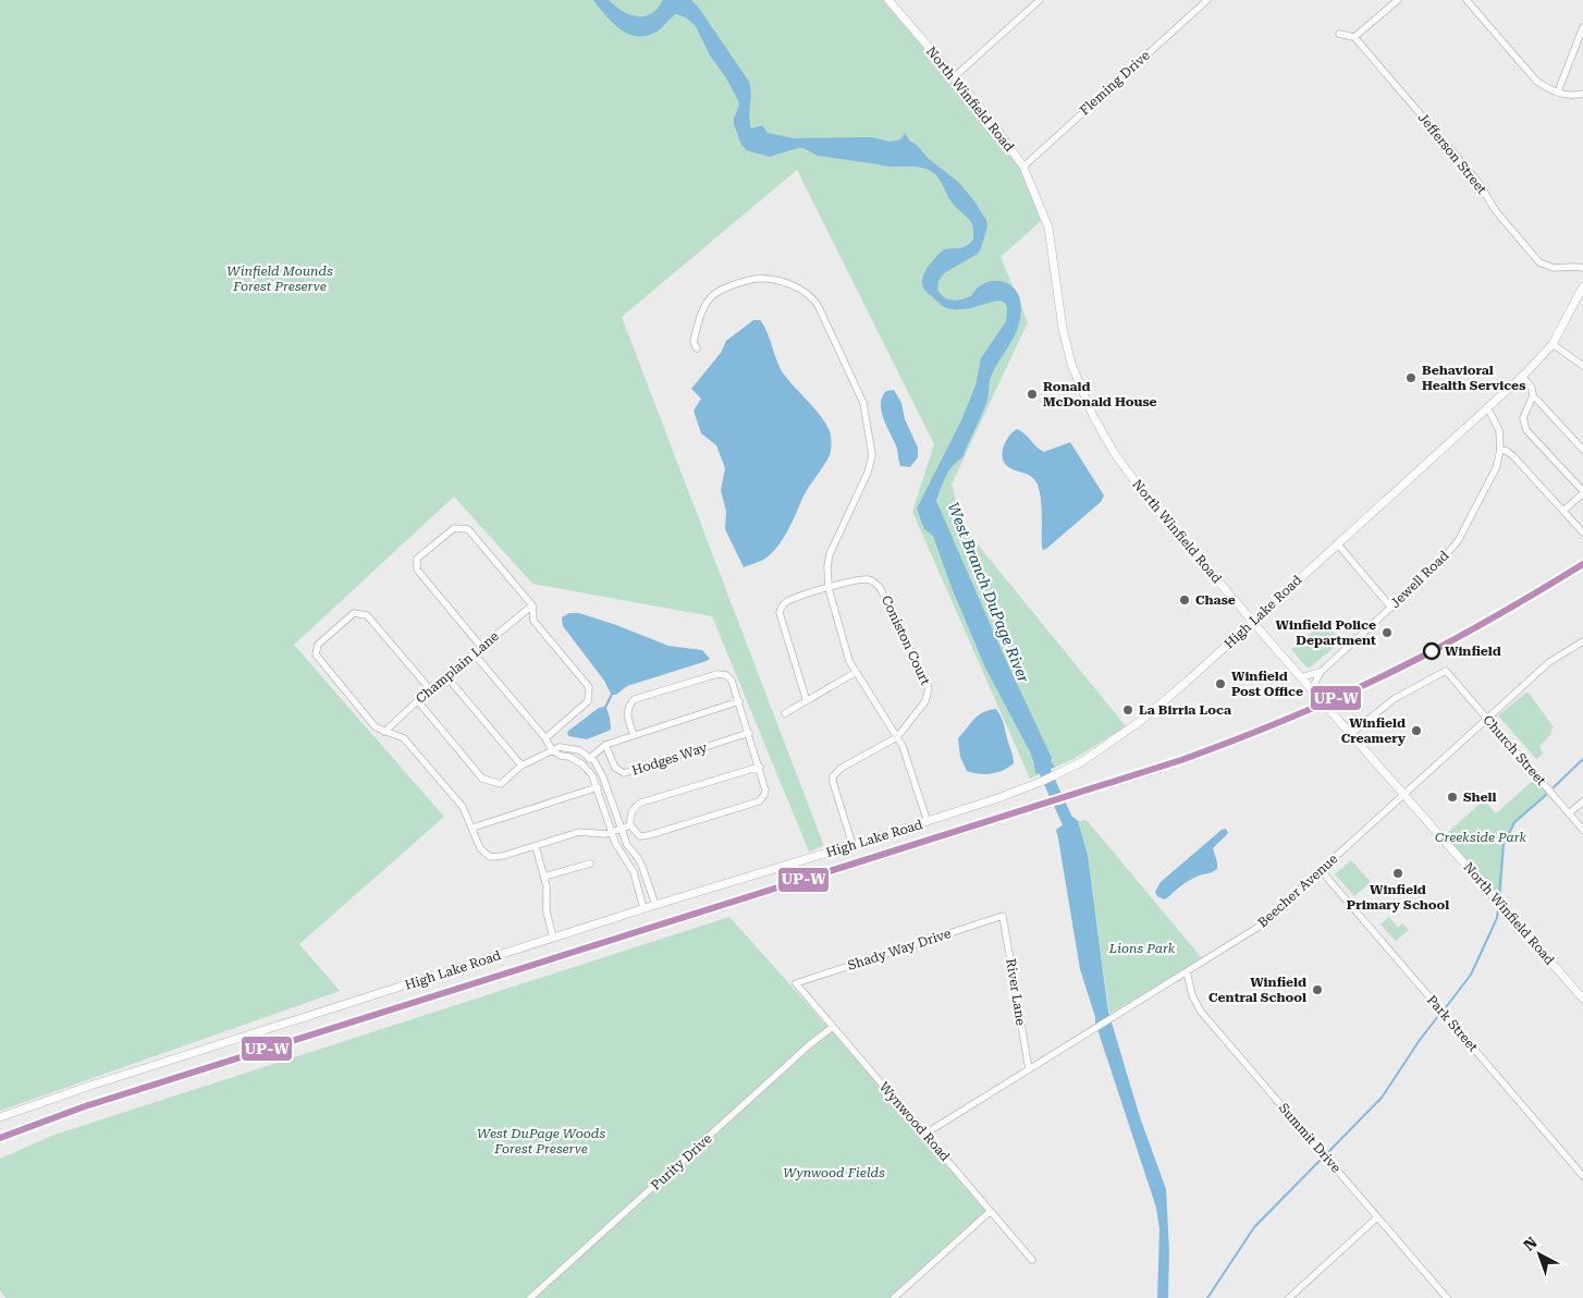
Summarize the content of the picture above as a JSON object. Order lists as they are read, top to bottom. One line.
{"streets":{"street":["Fleming Drive","North Winfield Road","Jefferson Street","Jewell Road","High Lake Road","Coniston Court","Champlain Lane","Church Street","Hodges Way","Beecher Avenue","Shady Way Drive","River Lane","Park Street","Wynwood Road","Summit Drive","Purity Drive"]},"crossings":[["Fleming Drive","North Winfield Road"],["North Winfield Road","Jewell Road"],["North Winfield Road","High Lake Road"],["North Winfield Road","Church Street"],["North Winfield Road","Beecher Avenue"],["Church Street","Beecher Avenue"],["Beecher Avenue","River Lane"],["Beecher Avenue","Park Street"],["Beecher Avenue","Wynwood Road"],["Beecher Avenue","Summit Drive"],["Shady Way Drive","River Lane"],["Shady Way Drive","Wynwood Road"],["Wynwood Road","Purity Drive"]],"water":["West Branch DuPage River"],"parks":["Winfield Mounds Forest Preserve","Creekside Park","Lions Park","West DuPage Woods Forest Preserve","Wynwood Fields"],"places":["Behavioral Health Services","Ronald McDonald House","Chase","Winfield Police Department","Winfield","Winfield Post Office","La Birria Loca","Winfield Creamery","Shell","Winfield Primary School","Winfield Central School"],"lines":["transit line UP-W"],"north":"top left"}
